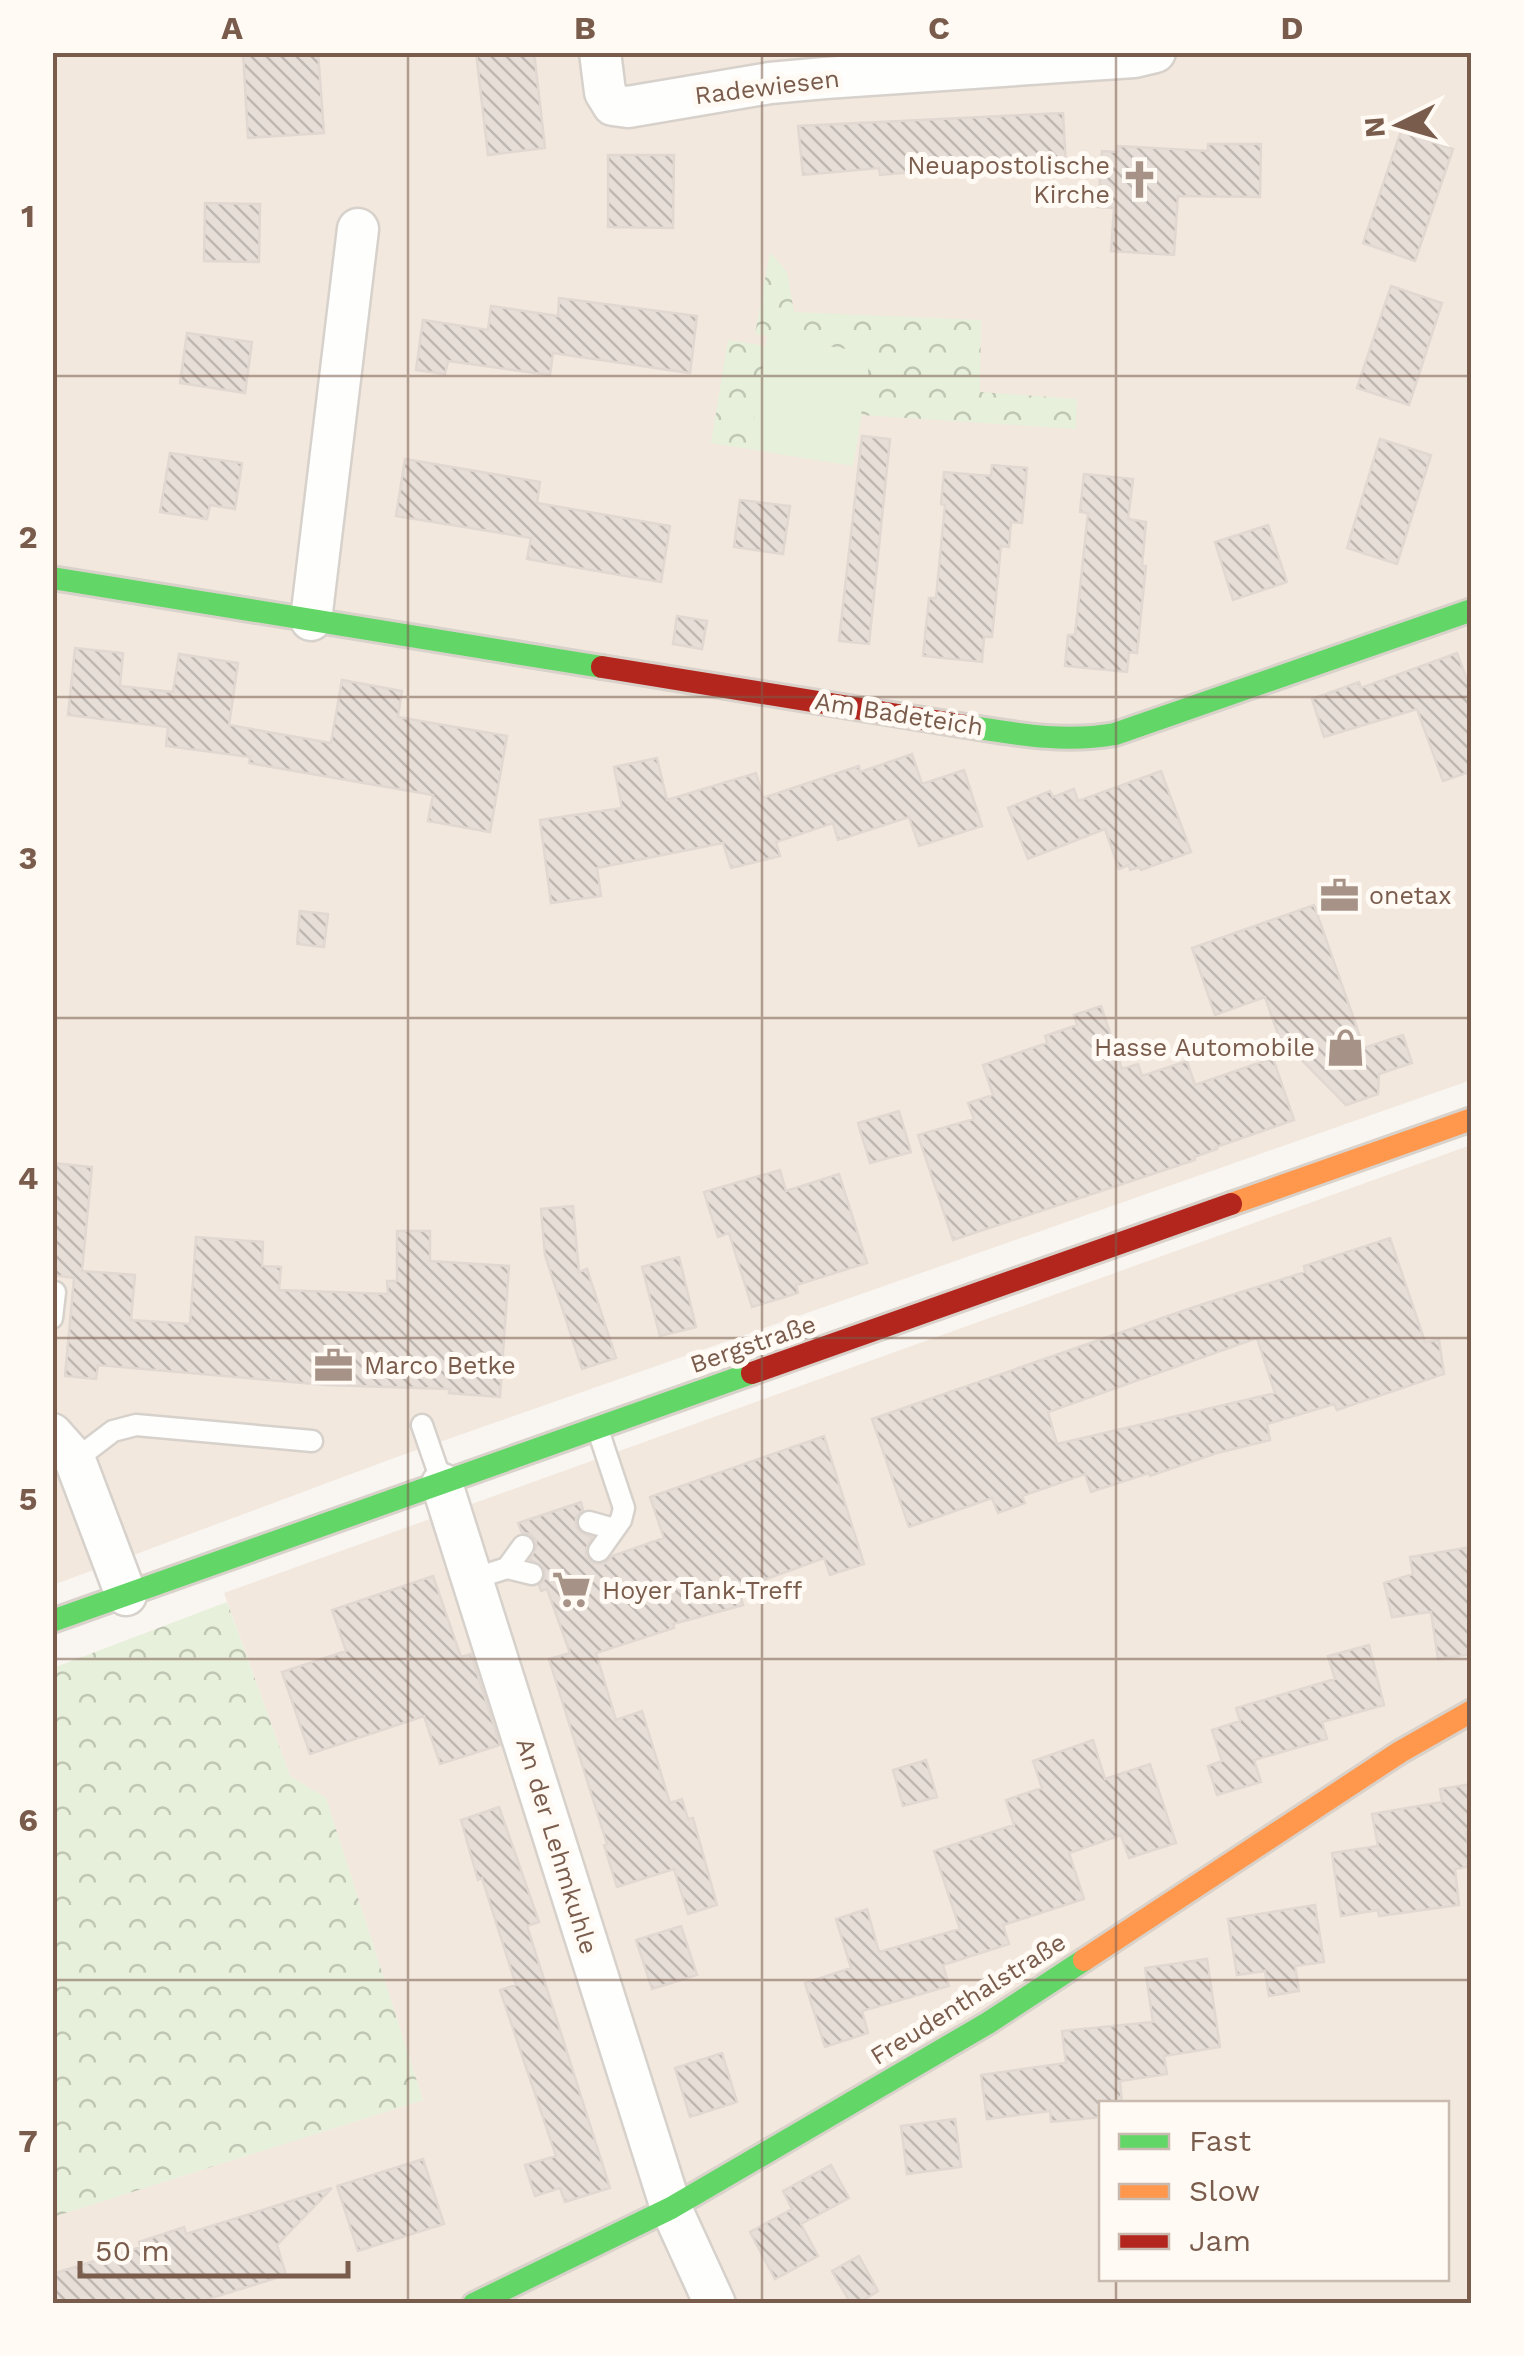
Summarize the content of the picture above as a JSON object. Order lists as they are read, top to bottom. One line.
{"streets":{"street":["Radewiesen","Am Badeteich","Bergstraße","An der Lehmkuhle","Freudenthalstraße"]},"crossings":[["Bergstraße","An der Lehmkuhle"],["An der Lehmkuhle","Freudenthalstraße"]],"places":{"church":["Neuapostolische Kirche"],"office":["onetax","Marco Betke"],"shop":["Hasse Automobile"],"supermarket":["Hoyer Tank-Treff"]},"legend":["Fast","Slow","Jam"],"scale_bar":"50 m","north":"left","grid":{"columns":["A","B","C","D"],"rows":["1","2","3","4","5","6","7"]}}
